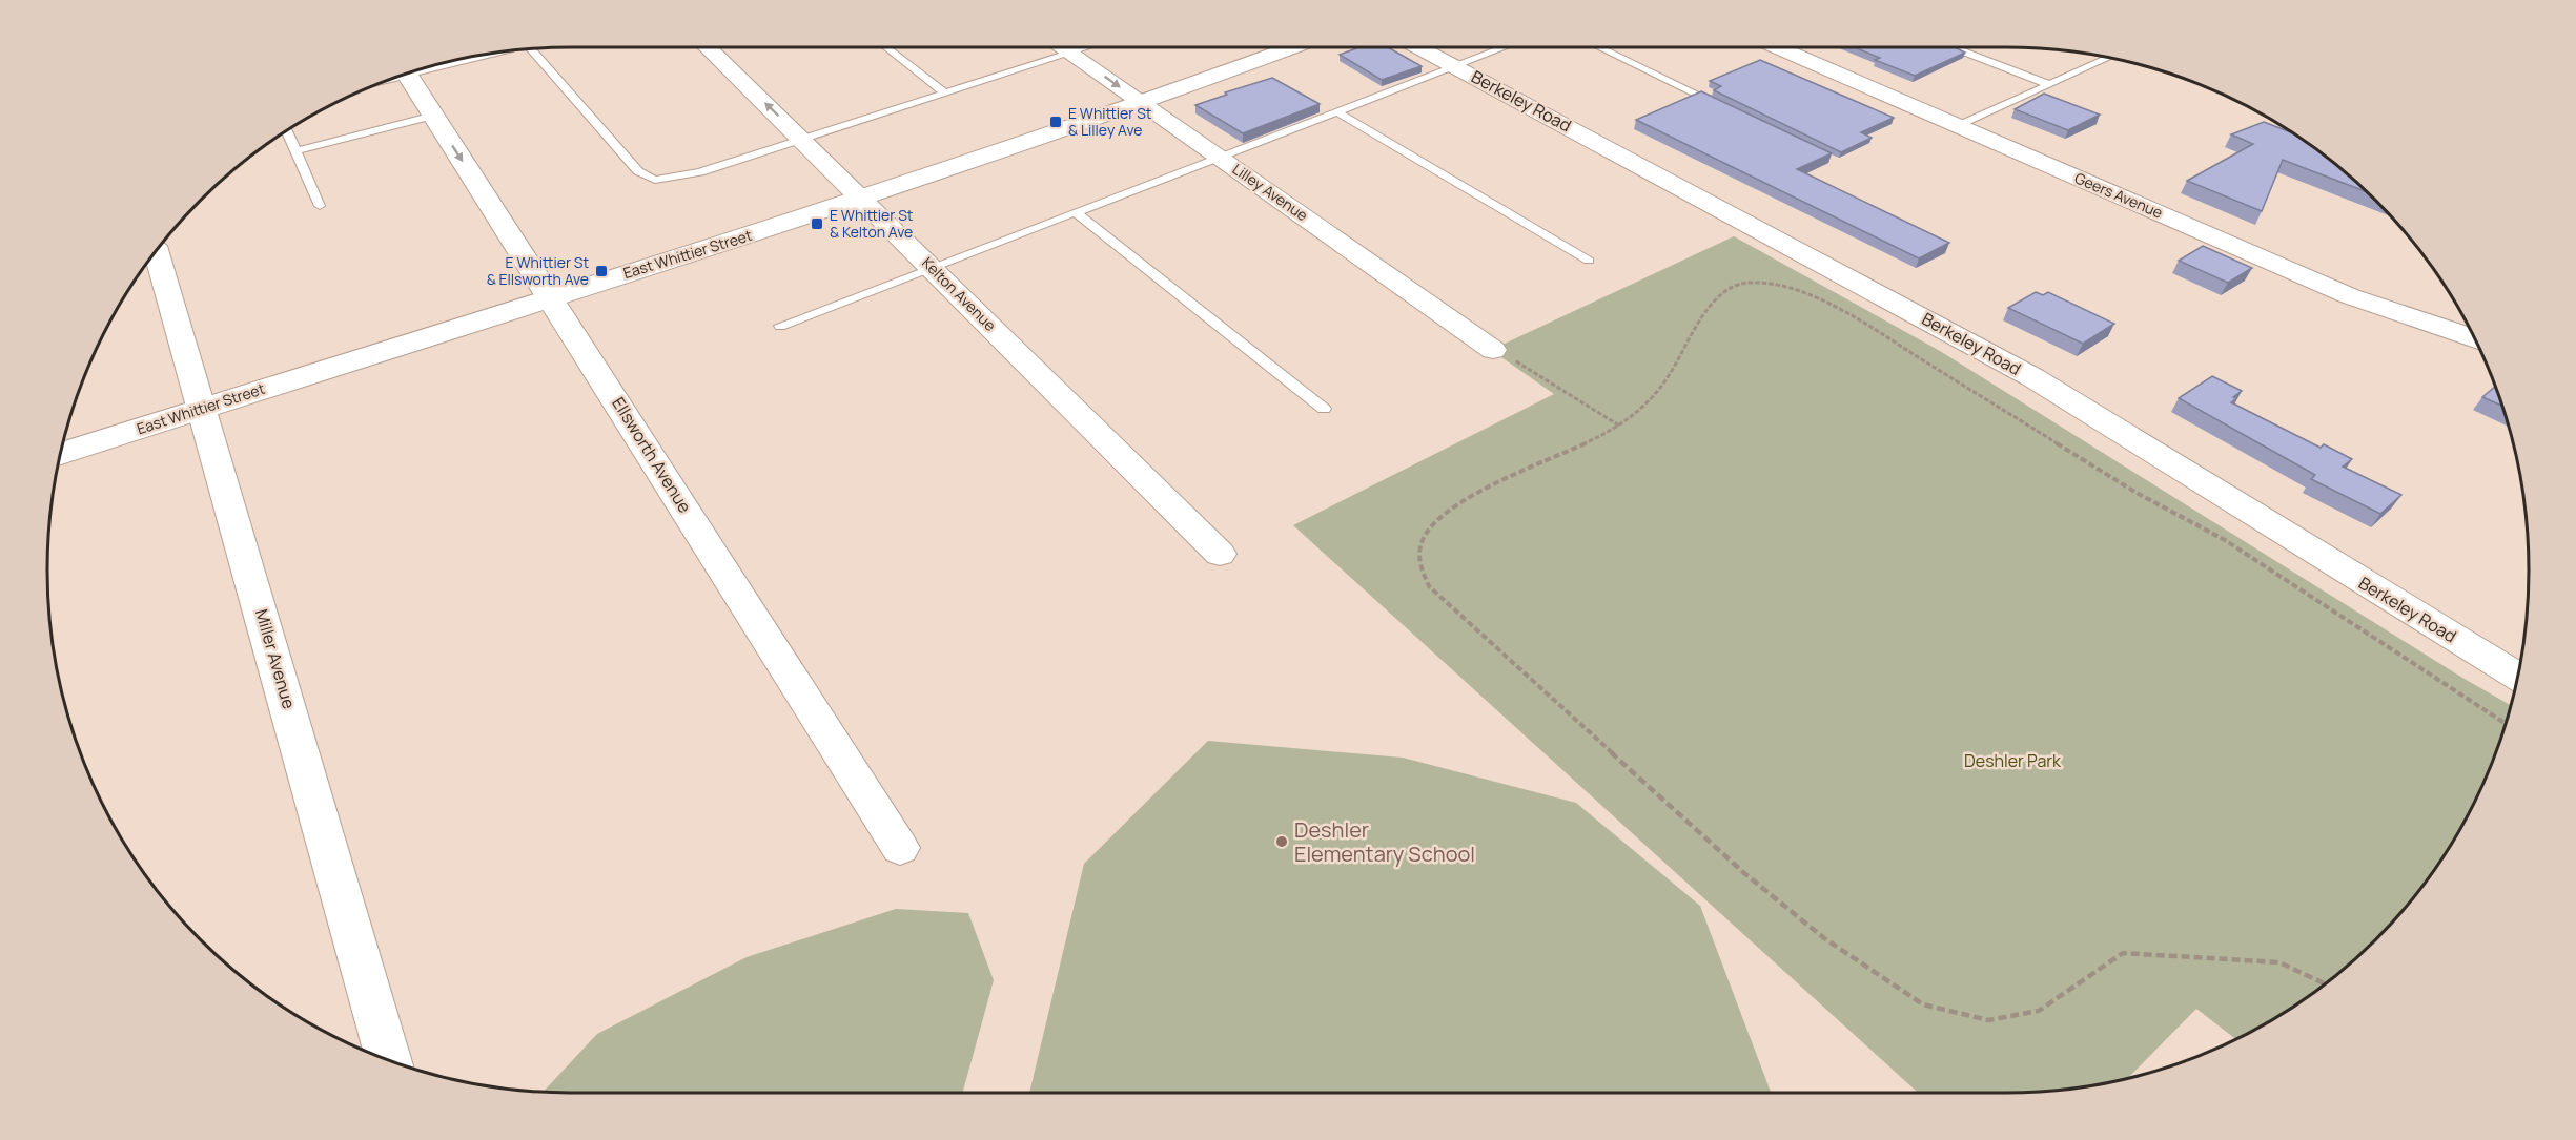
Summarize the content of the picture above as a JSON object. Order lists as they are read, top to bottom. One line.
{"streets":{"street":["Berkeley Road","Lilley Avenue","Geers Avenue","East Whittier Street","Kelton Avenue","Ellsworth Avenue","Miller Avenue"]},"crossings":[["Lilley Avenue","East Whittier Street"],["East Whittier Street","Kelton Avenue"],["East Whittier Street","Ellsworth Avenue"],["East Whittier Street","Miller Avenue"]],"parks":["Deshler Park"],"places":{"transit":["E Whittier St & Lilley Ave","E Whittier St & Kelton Ave","E Whittier St & Ellsworth Ave"],"other":["Deshler Elementary School"]}}
